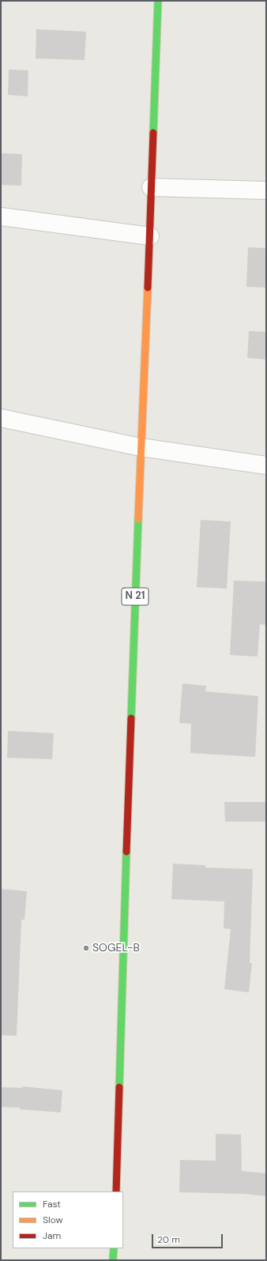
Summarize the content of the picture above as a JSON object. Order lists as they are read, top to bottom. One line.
{"streets":{"main road":["N 21"]},"places":["SOGEL-B"],"legend":["Fast","Slow","Jam"],"scale_bar":"20 m"}
